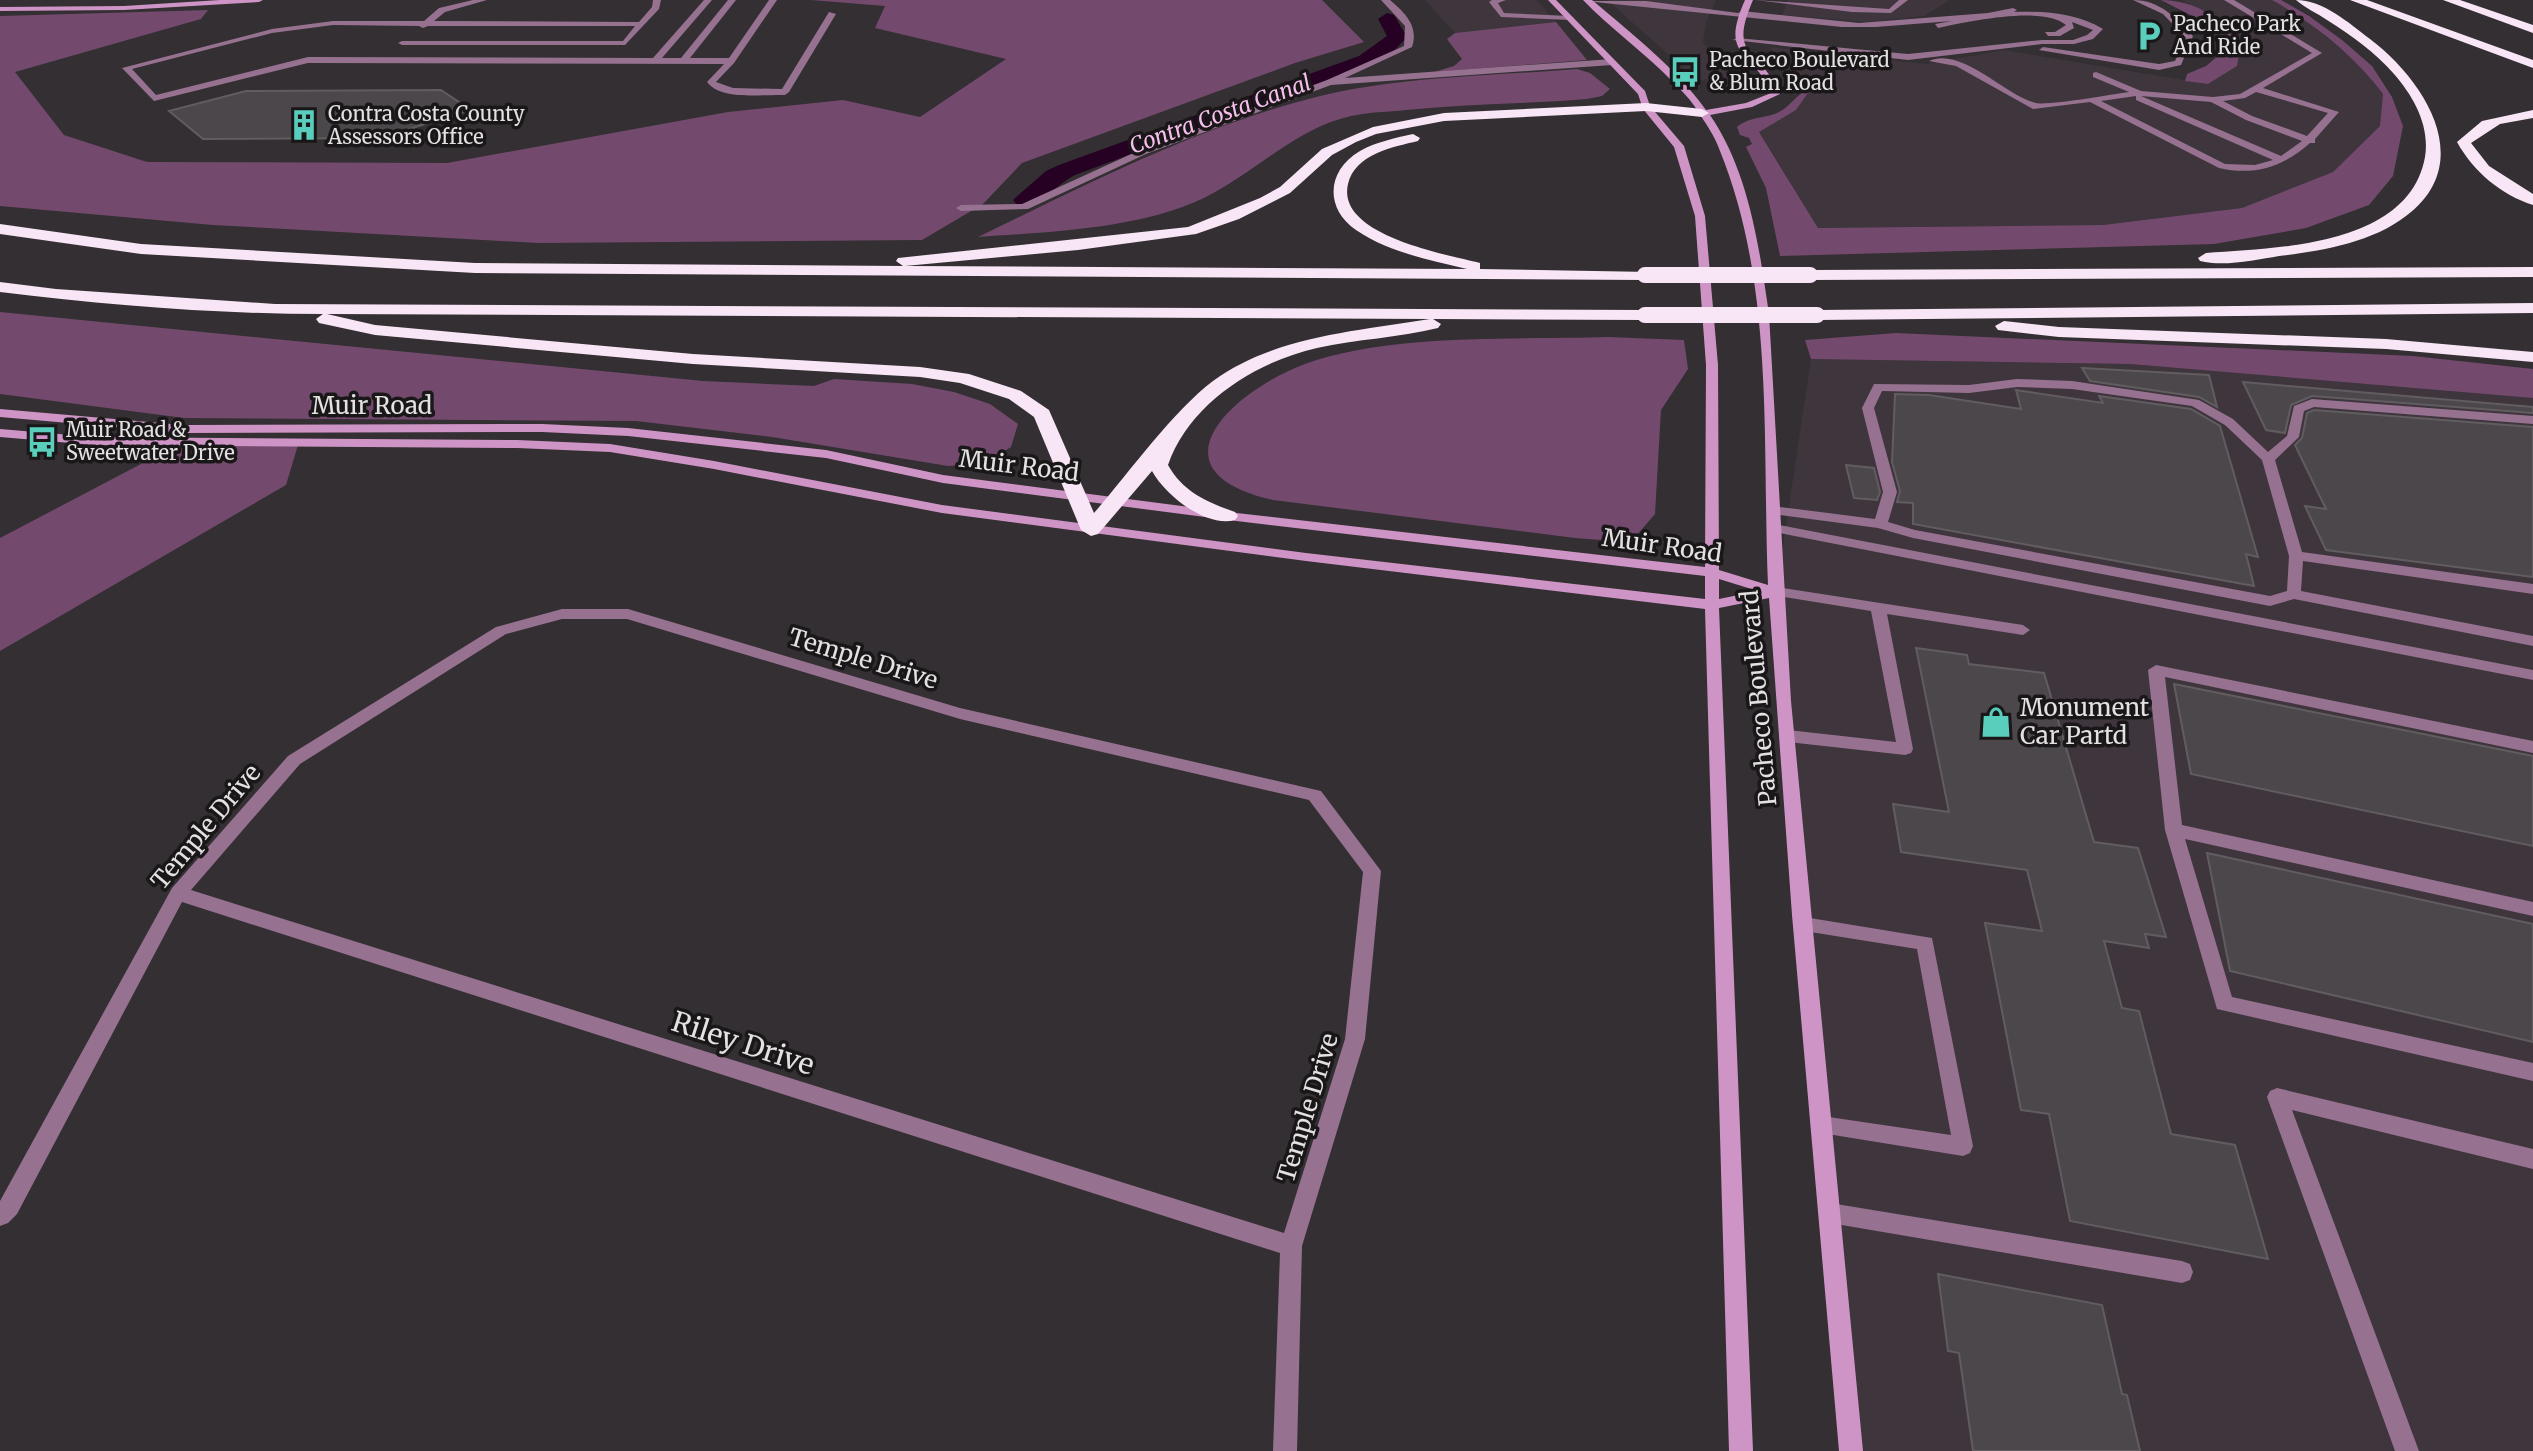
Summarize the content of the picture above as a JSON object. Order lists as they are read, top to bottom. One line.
{"streets":{"main road":["Muir Road","Pacheco Boulevard"],"street":["Temple Drive","Riley Drive"]},"crossings":[["Muir Road","Pacheco Boulevard"],["Temple Drive","Riley Drive"]],"water":["Contra Costa Canal"],"places":{"parking":["Pacheco Park And Ride"],"bus stop":["Pacheco Boulevard & Blum Road","Muir Road & Sweetwater Drive"],"building":["Contra Costa County Assessors Office"],"shop":["Monument Car Partd"]}}
